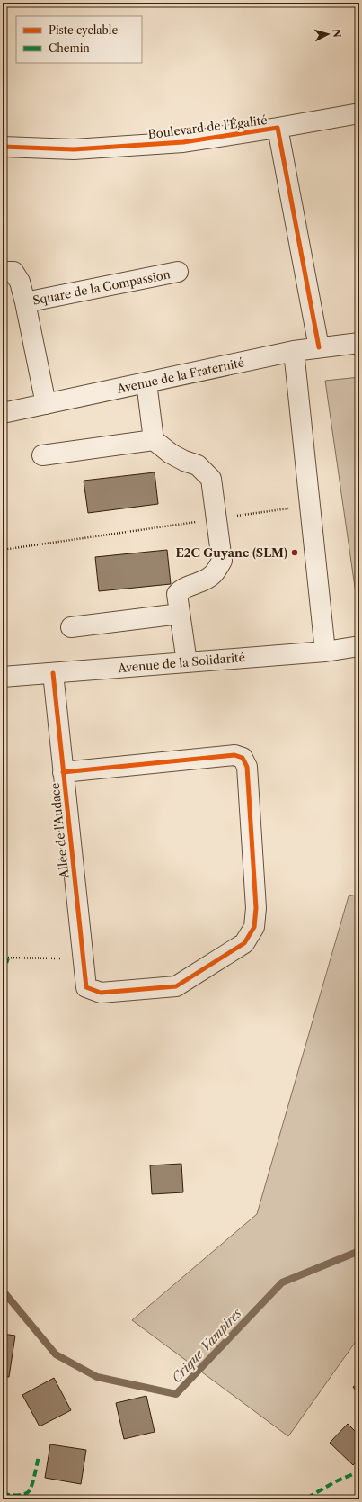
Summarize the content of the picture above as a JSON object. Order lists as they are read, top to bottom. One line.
{"streets":{"street":["Boulevard de l'Égalité","Square de la Compassion","Avenue de la Fraternité","Avenue de la Solidarité","Allée de l'Audace"]},"crossings":[["Boulevard de l'Égalité","Avenue de la Fraternité"],["Square de la Compassion","Avenue de la Fraternité"],["Avenue de la Solidarité","Allée de l'Audace"]],"water":["Crique Vampires"],"places":["E2C Guyane (SLM)"],"legend":["Piste cyclable","Chemin"],"north":"right"}
